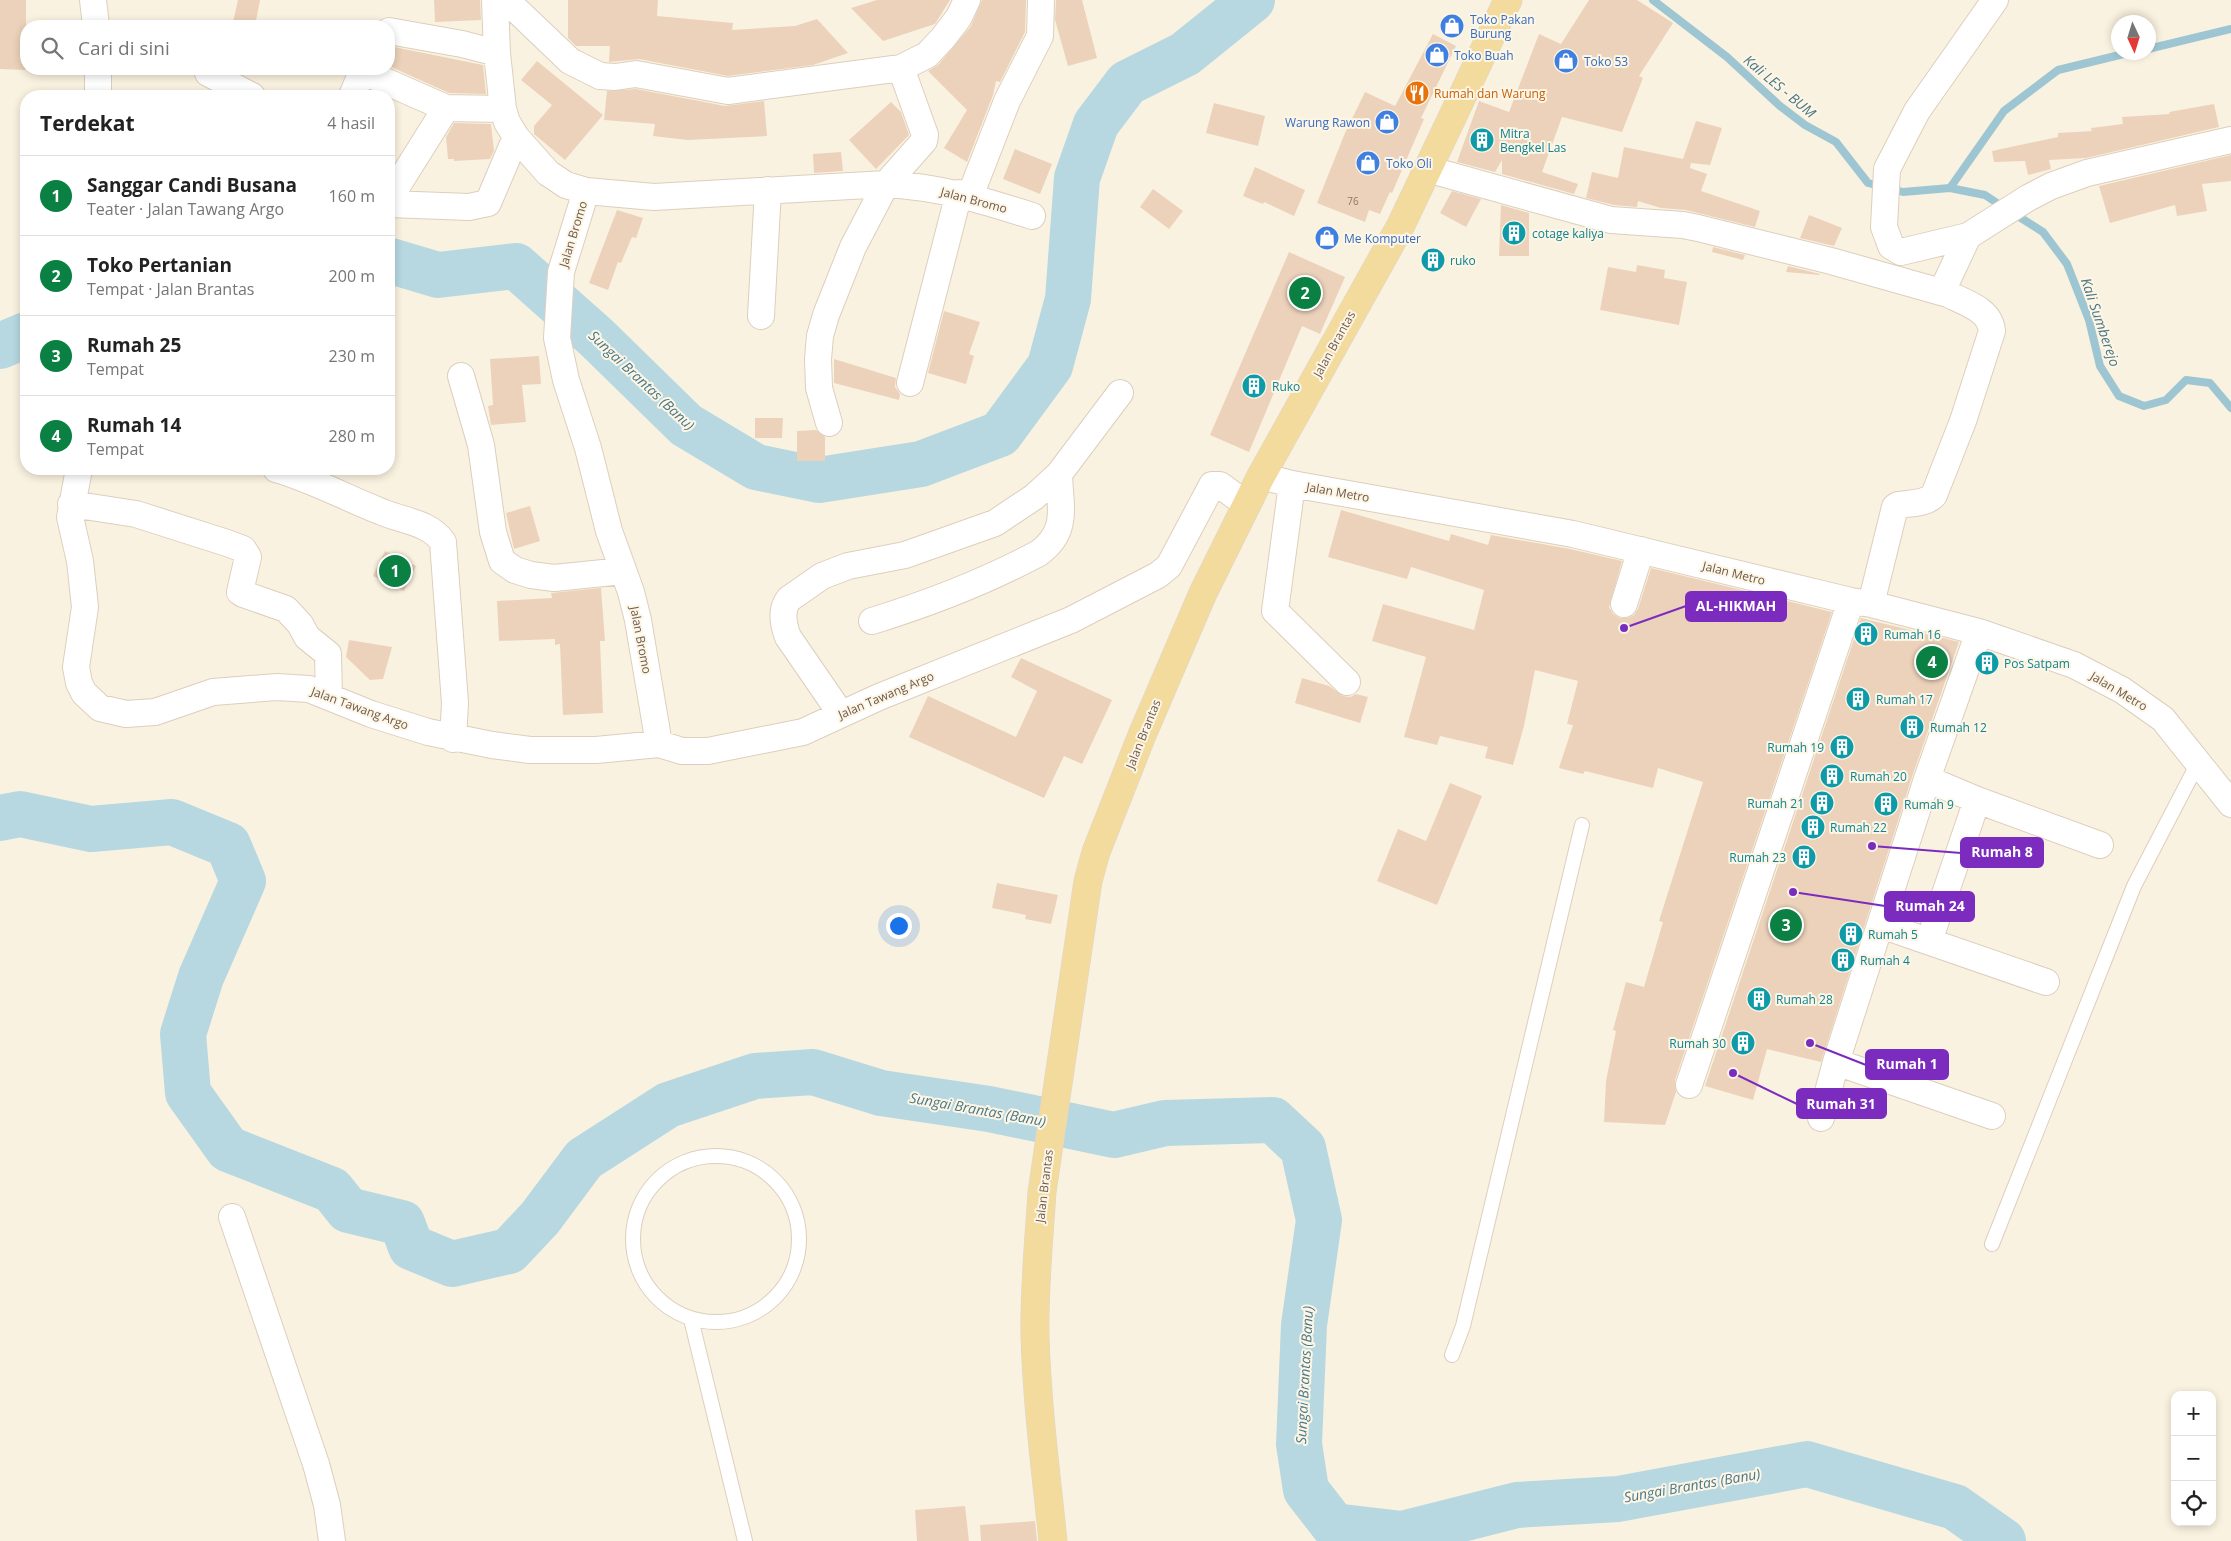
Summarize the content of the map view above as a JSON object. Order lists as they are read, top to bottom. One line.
{"streets":{"main road":["Jalan Brantas"],"street":["Jalan Bromo","Jalan Metro","Jalan Tawang Argo"]},"crossings":[["Jalan Bromo","Jalan Tawang Argo"],["Jalan Brantas","Jalan Metro"],["Jalan Brantas","Jalan Tawang Argo"]],"water":["Kali LES - BUM","Kali Sumberejo","Sungai Brantas (Banu)"],"places":{"shop":["Toko Pakan Burung","Toko Buah","Toko 53","Warung Rawon","Toko Oli","Me Komputer"],"restaurant":["Rumah dan Warung"],"building":["Mitra Bengkel Las","cotage kaliya","ruko","Ruko","Rumah 16","Pos Satpam","Rumah 17","Rumah 12","Rumah 19","Rumah 20","Rumah 21","Rumah 9","Rumah 22","Rumah 23","Rumah 5","Rumah 4","Rumah 28","Rumah 30"],"other":["AL-HIKMAH","Rumah 8","Rumah 24","Rumah 1","Rumah 31"]},"house_numbers":["76"],"north":"bottom","page":{"search":"Cari di sini","heading":["Terdekat","4 hasil"],"list":[{"mark":"1","name":"Sanggar Candi Busana","note":"Teater · Jalan Tawang Argo","value":"160 m"},{"mark":"2","name":"Toko Pertanian","note":"Tempat · Jalan Brantas","value":"200 m"},{"mark":"3","name":"Rumah 25","note":"Tempat","value":"230 m"},{"mark":"4","name":"Rumah 14","note":"Tempat","value":"280 m"}],"pins":["2","1","4","3"],"map_buttons":["+","−"]}}
